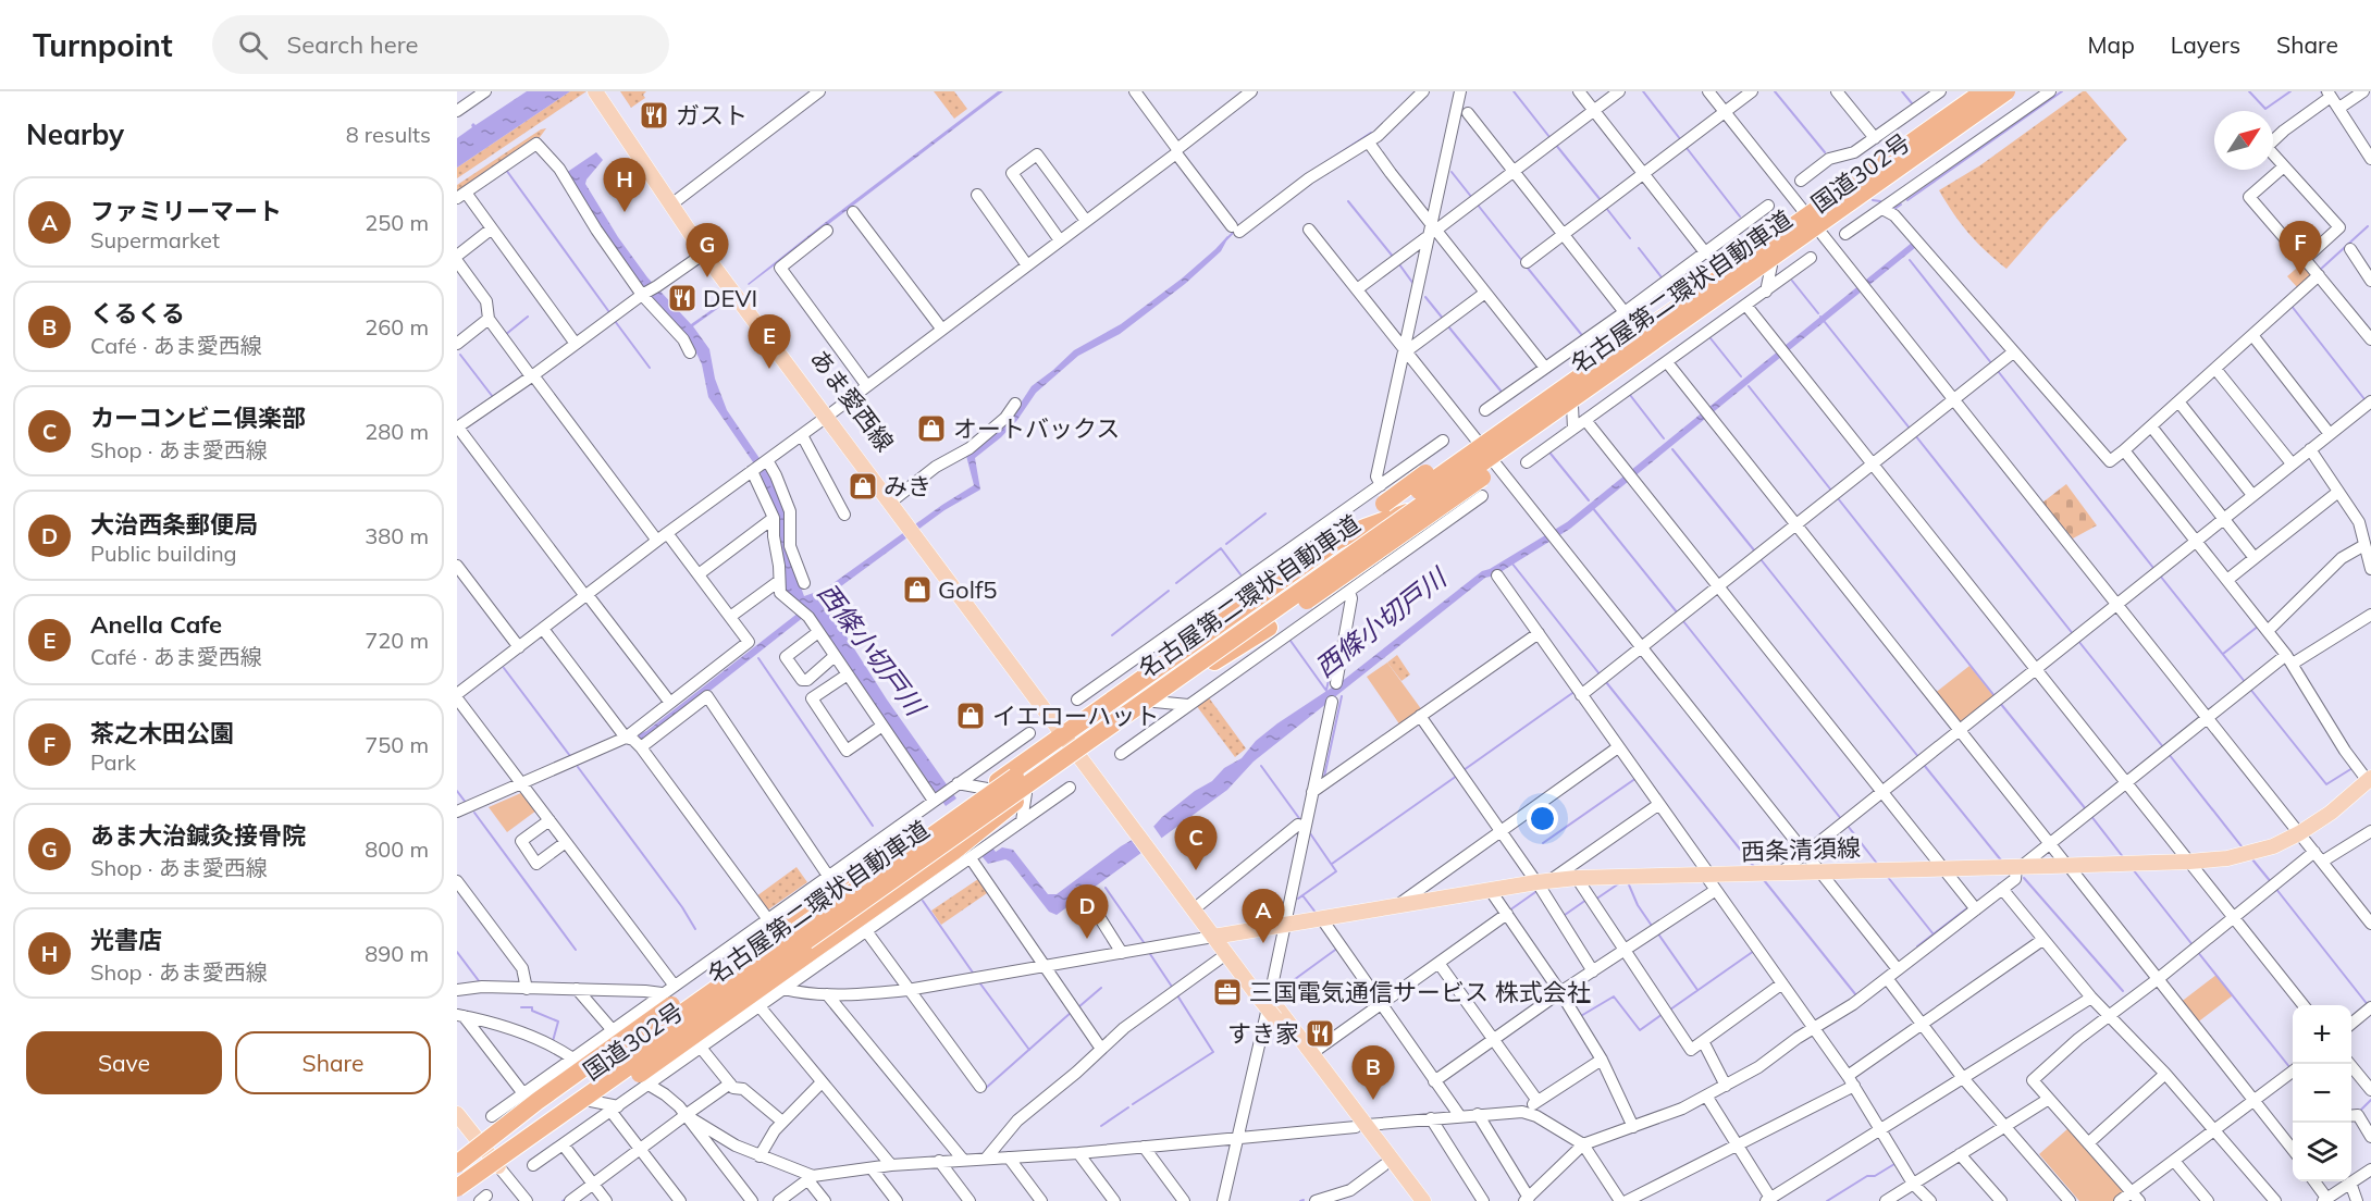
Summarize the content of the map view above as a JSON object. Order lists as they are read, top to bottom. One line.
{"streets":{"highway":["国道302号","名古屋第二環状自動車道"],"main road":["あま愛西線","西条清須線"]},"crossings":[["国道302号","あま愛西線"],["あま愛西線","西条清須線"]],"water":["西條小切戸川"],"places":{"restaurant":["ガスト","DEVI","すき家"],"shop":["オートバックス","みき","Golf5","イエローハット"],"office":["三国電気通信サービス 株式会社"]},"north":"top right","page":{"header":"Turnpoint","search":"Search here","nav":["Map","Layers","Share"],"heading":["Nearby","8 results"],"pins":["H","F","G","E","C","D","A","B"],"list":[{"mark":"A","name":"ファミリーマート","note":"Supermarket","value":"250 m"},{"mark":"B","name":"くるくる","note":"Café · あま愛西線","value":"260 m"},{"mark":"C","name":"カーコンビニ倶楽部","note":"Shop · あま愛西線","value":"280 m"},{"mark":"D","name":"大治西条郵便局","note":"Public building","value":"380 m"},{"mark":"E","name":"Anella Cafe","note":"Café · あま愛西線","value":"720 m"},{"mark":"F","name":"茶之木田公園","note":"Park","value":"750 m"},{"mark":"G","name":"あま大治鍼灸接骨院","note":"Shop · あま愛西線","value":"800 m"},{"mark":"H","name":"光書店","note":"Shop · あま愛西線","value":"890 m"}],"map_buttons":["+","−"],"buttons":["Save","Share"]}}
